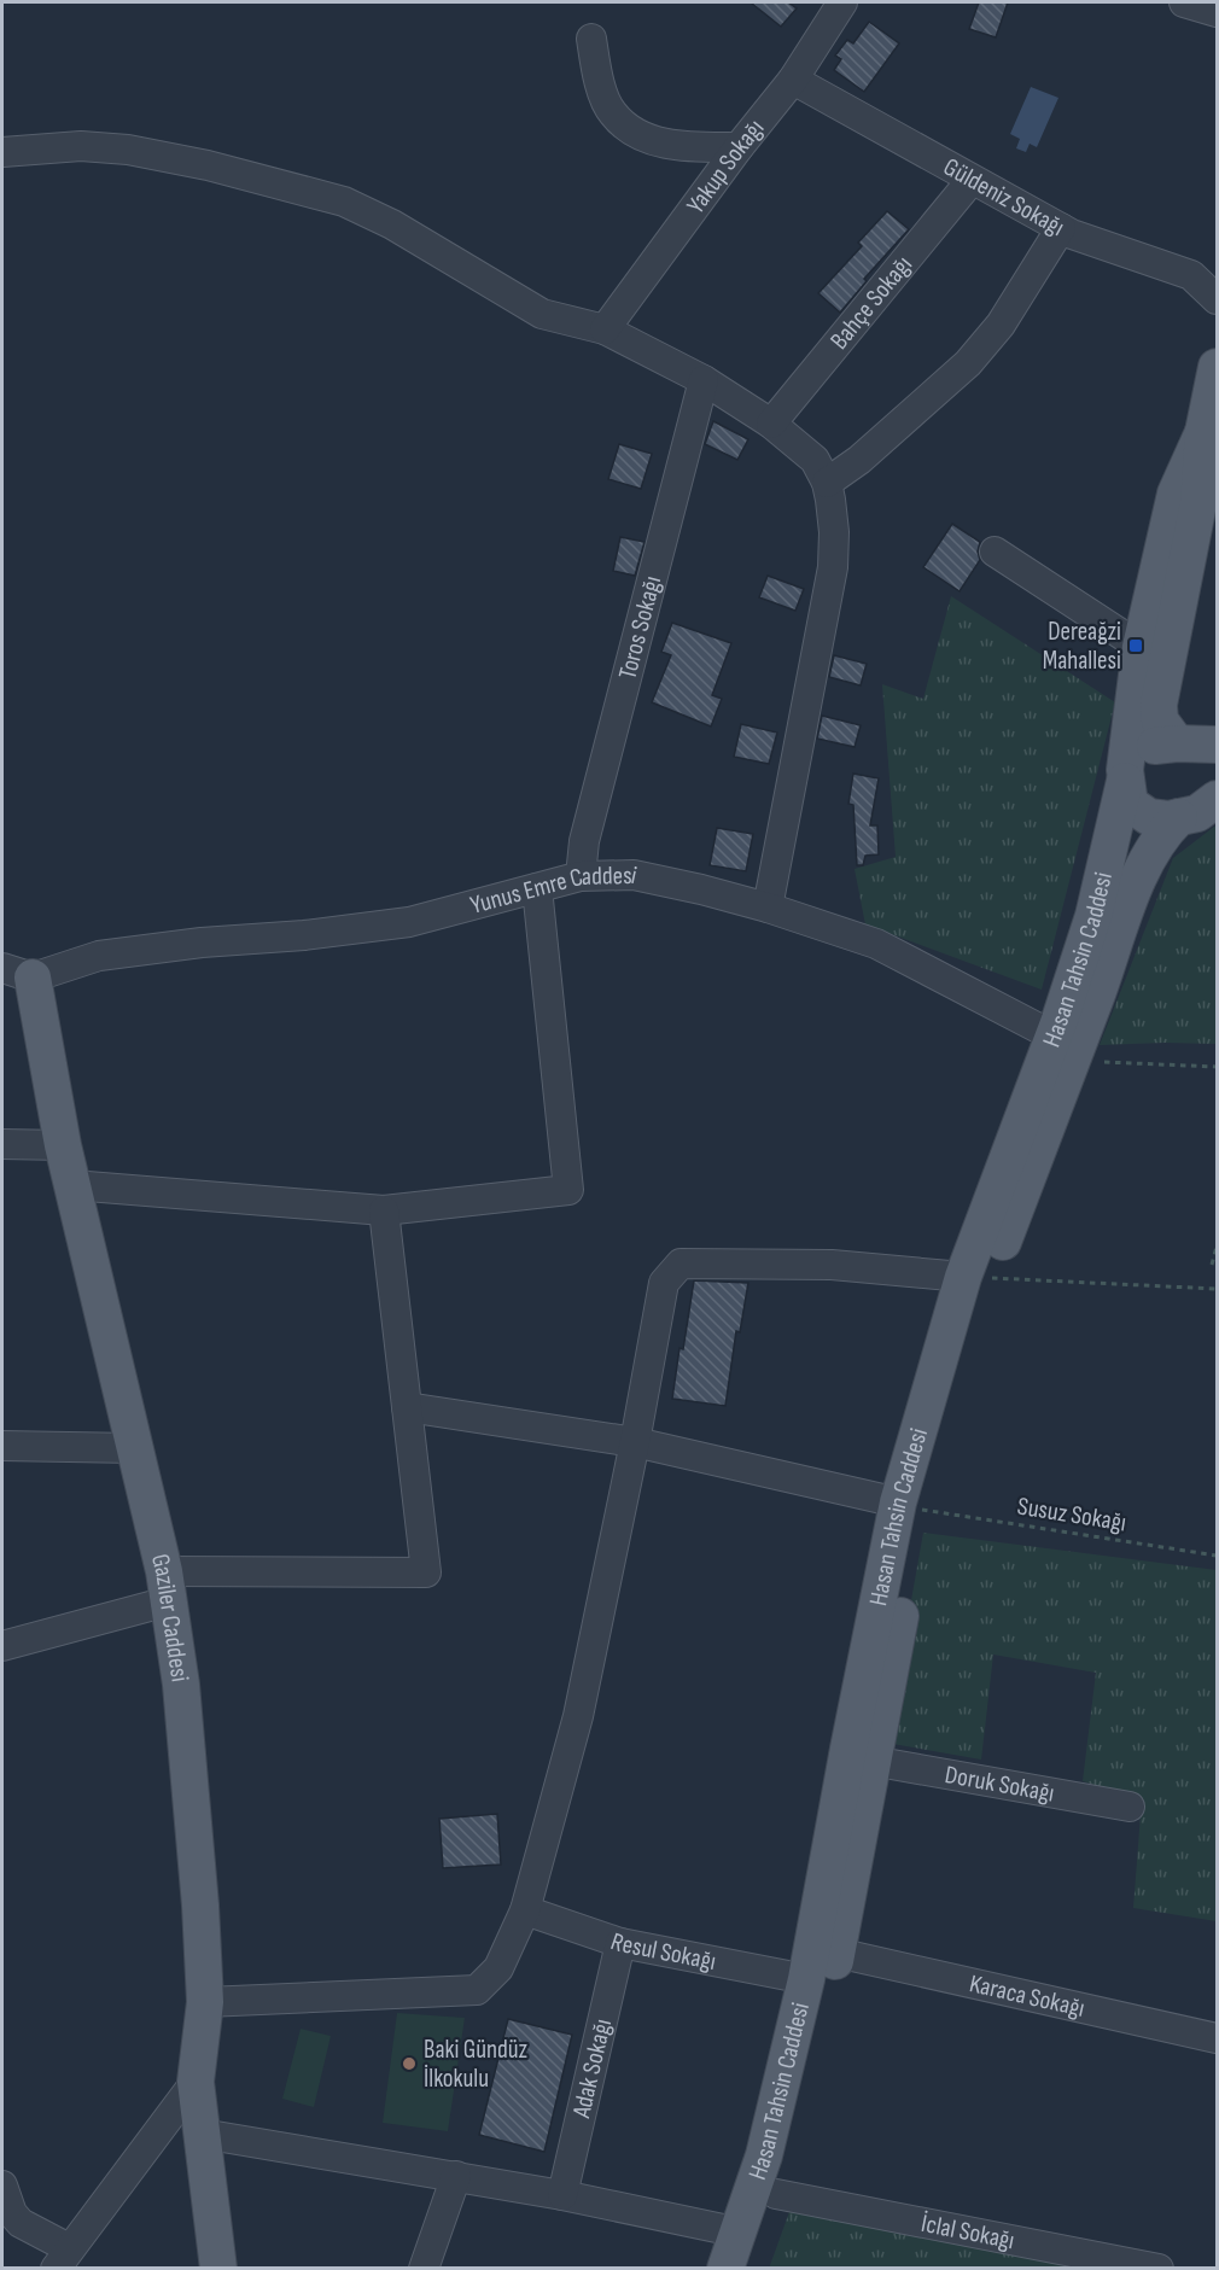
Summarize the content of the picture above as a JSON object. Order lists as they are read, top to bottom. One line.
{"streets":{"main road":["Hasan Tahsin Caddesi","Gaziler Caddesi"],"street":["Yakup Sokağı","Güldeniz Sokağı","Bahçe Sokağı","Toros Sokağı","Yunus Emre Caddesi","Doruk Sokağı","Resul Sokağı","Karaca Sokağı","Adak Sokağı","İclal Sokağı"],"path":["Susuz Sokağı"]},"crossings":[["Yakup Sokağı","Güldeniz Sokağı"],["Güldeniz Sokağı","Bahçe Sokağı"],["Toros Sokağı","Yunus Emre Caddesi"],["Yunus Emre Caddesi","Hasan Tahsin Caddesi"],["Yunus Emre Caddesi","Gaziler Caddesi"],["Hasan Tahsin Caddesi","Susuz Sokağı"],["Hasan Tahsin Caddesi","Doruk Sokağı"],["Hasan Tahsin Caddesi","Resul Sokağı"],["Hasan Tahsin Caddesi","Karaca Sokağı"],["Hasan Tahsin Caddesi","İclal Sokağı"],["Resul Sokağı","Adak Sokağı"]],"places":{"transit":["Dereağzi Mahallesi"],"other":["Baki Gündüz İlkokulu"]}}
